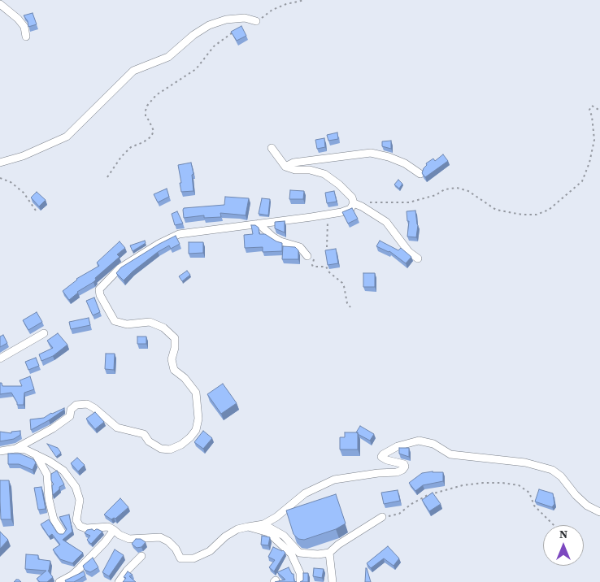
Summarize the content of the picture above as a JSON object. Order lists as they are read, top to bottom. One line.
{"north":"top"}
